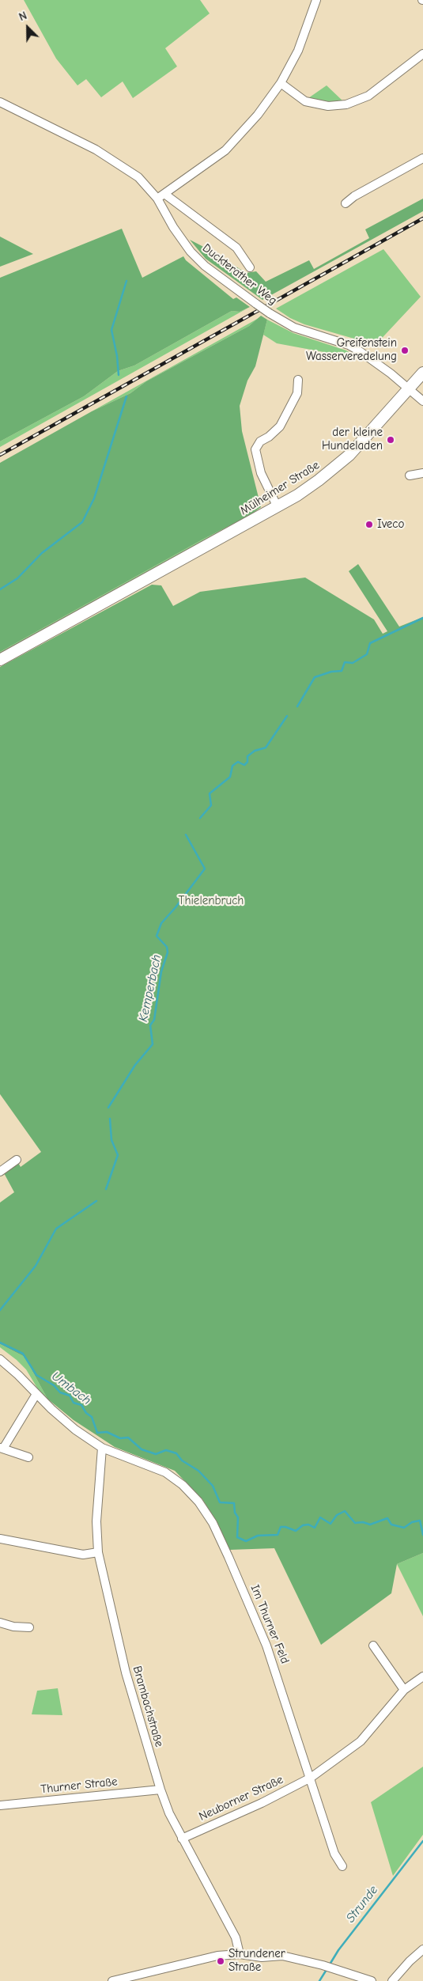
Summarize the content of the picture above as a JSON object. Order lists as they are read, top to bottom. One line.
{"streets":{"main road":["Mülheimer Straße"],"street":["Duckterather Weg","Im Thurner Feld","Brambachstraße","Thurner Straße","Neuborner Straße"]},"crossings":[["Duckterather Weg","Mülheimer Straße"],["Im Thurner Feld","Brambachstraße"],["Im Thurner Feld","Neuborner Straße"],["Brambachstraße","Thurner Straße"],["Brambachstraße","Neuborner Straße"]],"water":["Kemperbach","Umbach","Strunde"],"parks":["Thielenbruch"],"places":["Greifenstein Wasserveredelung","der kleine Hundeladen","Iveco","Strundener Straße"],"north":"top left"}
